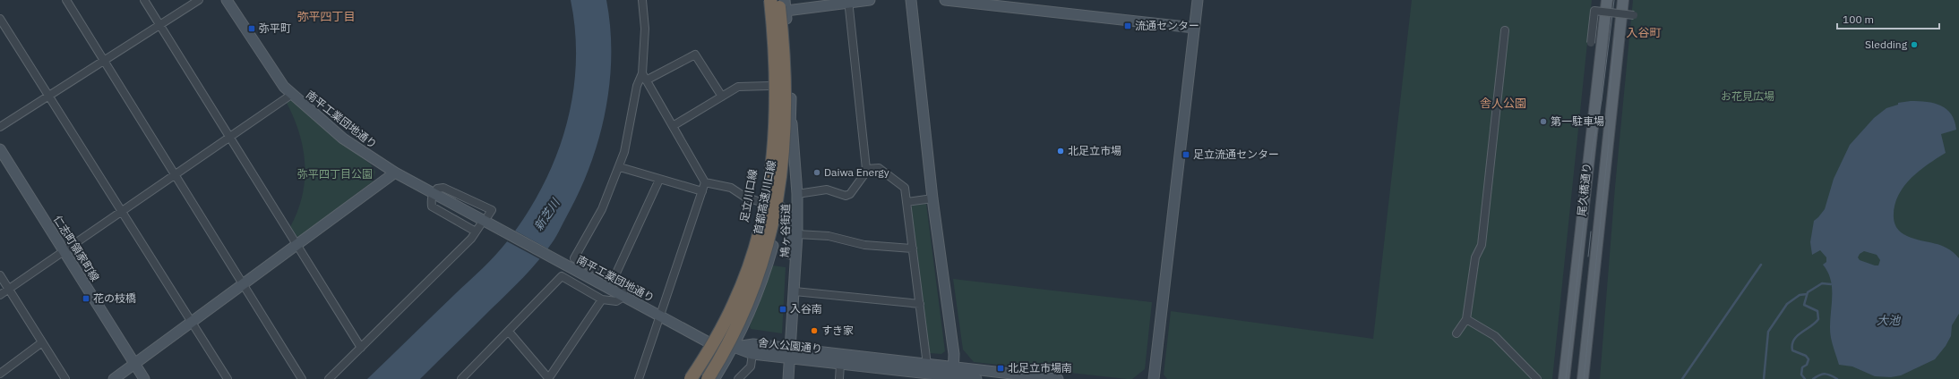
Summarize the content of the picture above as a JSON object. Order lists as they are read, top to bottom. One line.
{"streets":{"highway":["首都高速川口線"],"main road":["尾久橋通り"],"street":["南平工業団地通り","足立川口線","鳩ヶ谷街道","仁志町領家町線","舎人公園通り"]},"crossings":[["南平工業団地通り","足立川口線"],["南平工業団地通り","舎人公園通り"],["足立川口線","鳩ヶ谷街道"],["鳩ヶ谷街道","舎人公園通り"]],"districts":["弥平四丁目","入谷町","舎人公園"],"water":["新芝川","大池"],"parks":["お花見広場","弥平四丁目公園"],"places":{"transit":["流通センター","弥平町","足立流通センター","花の枝橋","入谷南","北足立市場南"],"other":["Sledding","第一駐車場","北足立市場","Daiwa Energy","すき家"]},"scale_bar":"100 m"}
